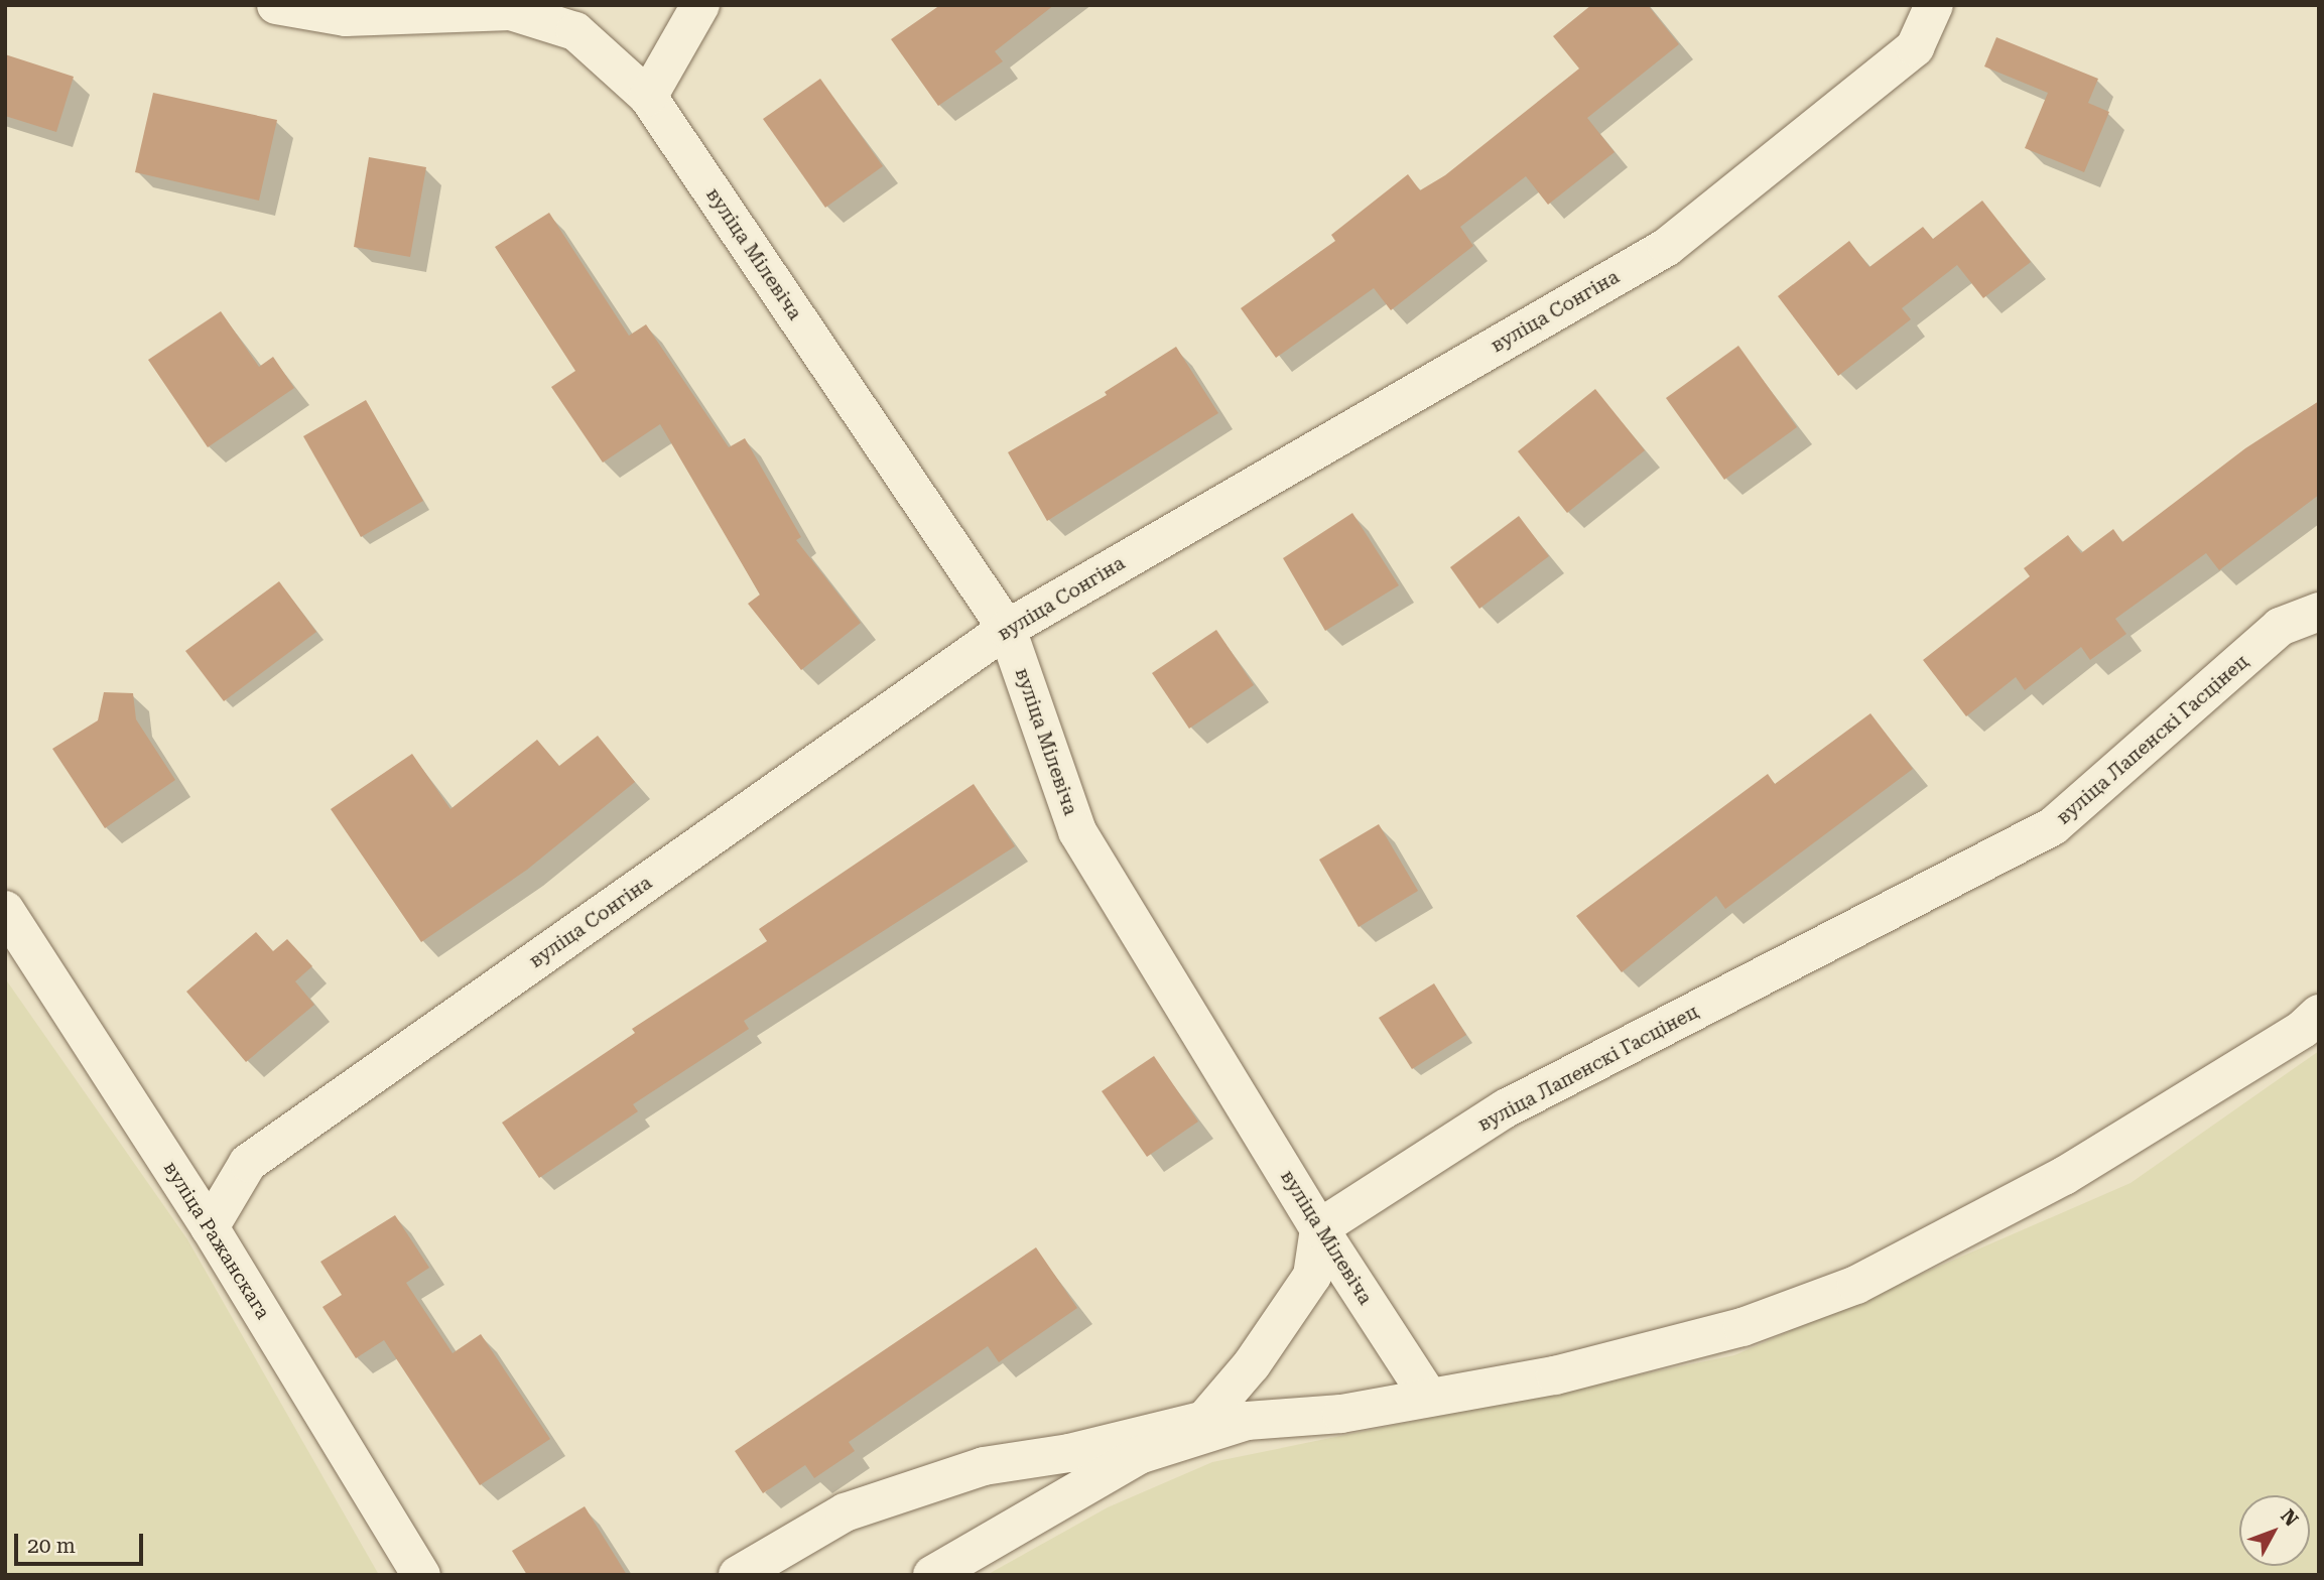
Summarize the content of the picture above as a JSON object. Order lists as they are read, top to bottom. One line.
{"streets":{"street":["вуліца Мілевіча","вуліца Сонгіна","вуліца Лапенскі Гасцінец","вуліца Ражанскага"]},"crossings":[["вуліца Мілевіча","вуліца Сонгіна"],["вуліца Мілевіча","вуліца Лапенскі Гасцінец"],["вуліца Сонгіна","вуліца Ражанскага"]],"scale_bar":"20 m","north":"top right"}
